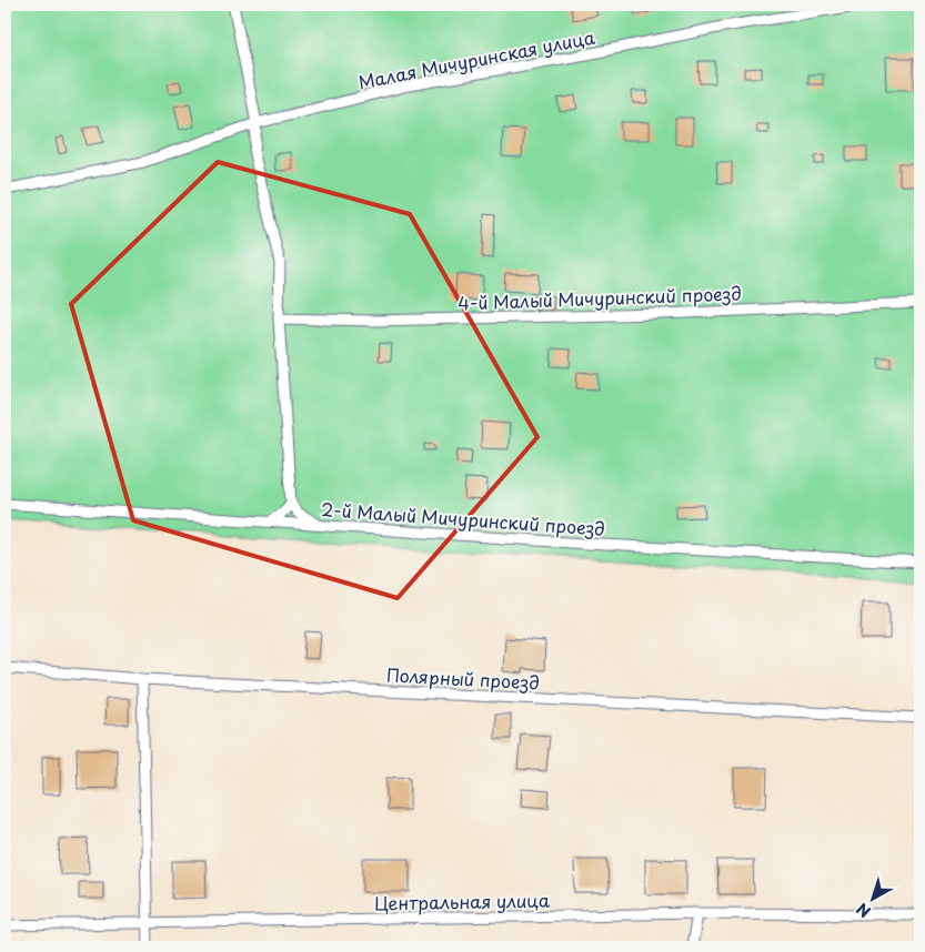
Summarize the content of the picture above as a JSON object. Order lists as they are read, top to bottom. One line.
{"streets":{"lane":["Малая Мичуринская улица","4-й Малый Мичуринский проезд","2-й Малый Мичуринский проезд","Полярный проезд","Центральная улица"]},"north":"bottom left"}
